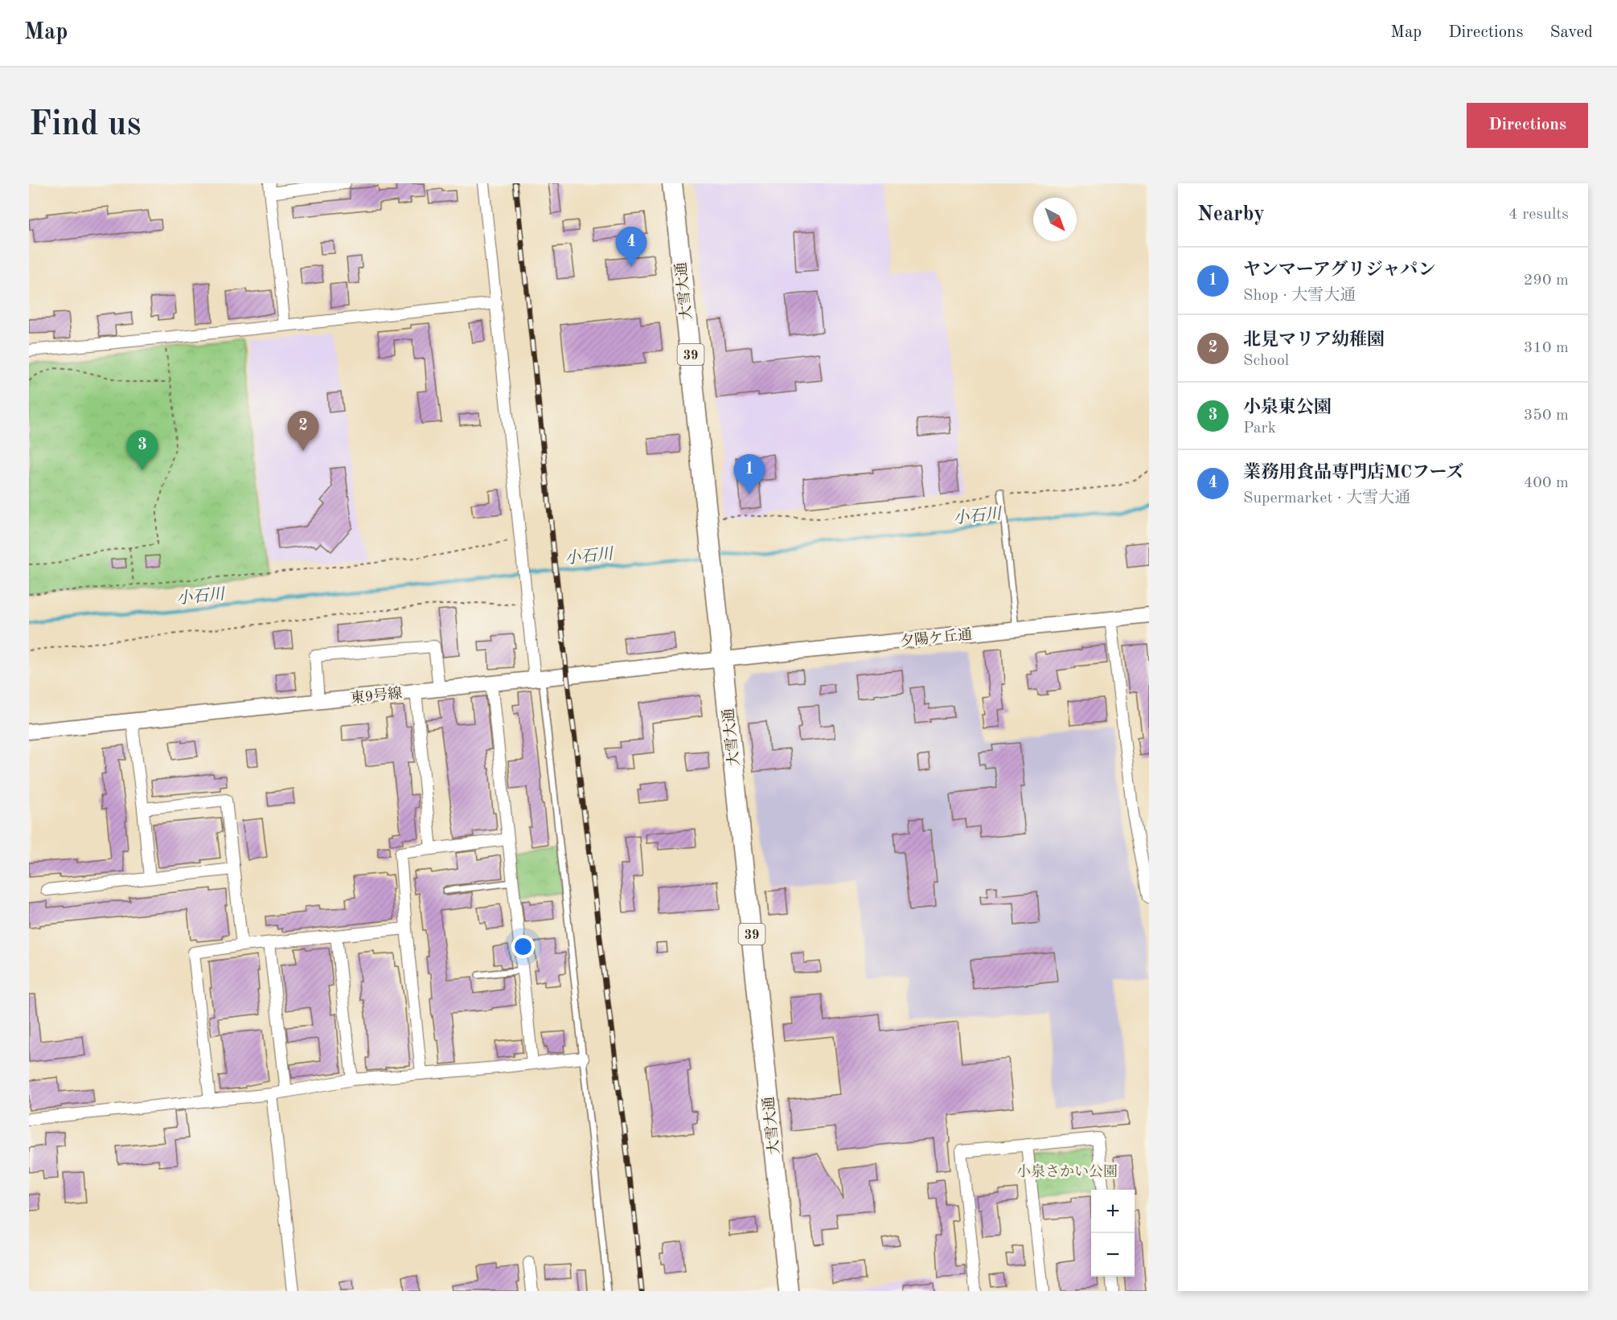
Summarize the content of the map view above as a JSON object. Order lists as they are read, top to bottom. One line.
{"streets":{"highway":["大雪大通","39"],"street":["夕陽ケ丘通","東9号線"]},"crossings":[["大雪大通","夕陽ケ丘通"],["大雪大通","東9号線"],["夕陽ケ丘通","東9号線"]],"water":["小石川"],"parks":["小泉さかい公園"],"north":"bottom right","page":{"header":"Map","nav":["Map","Directions","Saved"],"buttons":"Directions","title":"Find us","heading":["Nearby","4 results"],"pins":["4","2","3","1"],"list":[{"mark":"1","name":"ヤンマーアグリジャパン","note":"Shop · 大雪大通","value":"290 m"},{"mark":"2","name":"北見マリア幼稚園","note":"School","value":"310 m"},{"mark":"3","name":"小泉東公園","note":"Park","value":"350 m"},{"mark":"4","name":"業務用食品専門店MCフーズ","note":"Supermarket · 大雪大通","value":"400 m"}],"map_buttons":["+","−"]}}
